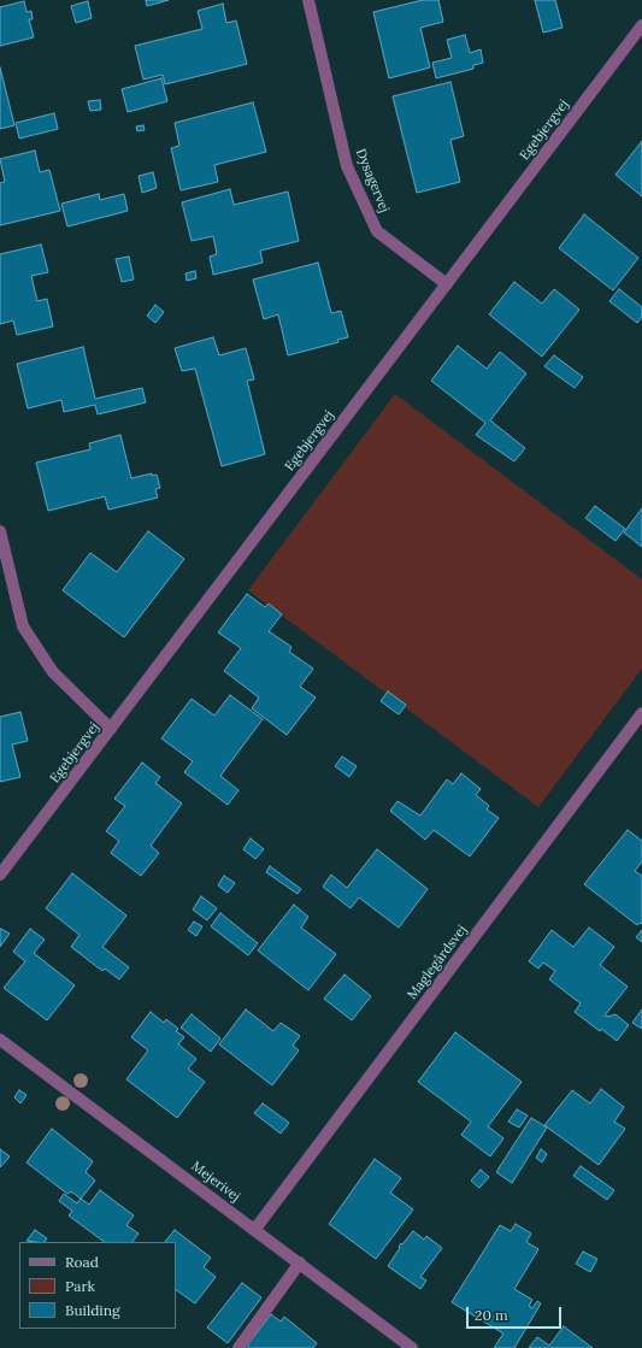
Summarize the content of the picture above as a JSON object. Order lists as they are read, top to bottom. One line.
{"streets":{"street":["Egebjergvej","Dysagervej","Maglegårdsvej","Mejerivej"]},"crossings":[["Egebjergvej","Dysagervej"],["Maglegårdsvej","Mejerivej"]],"legend":["Road","Park","Building"],"scale_bar":"20 m"}
